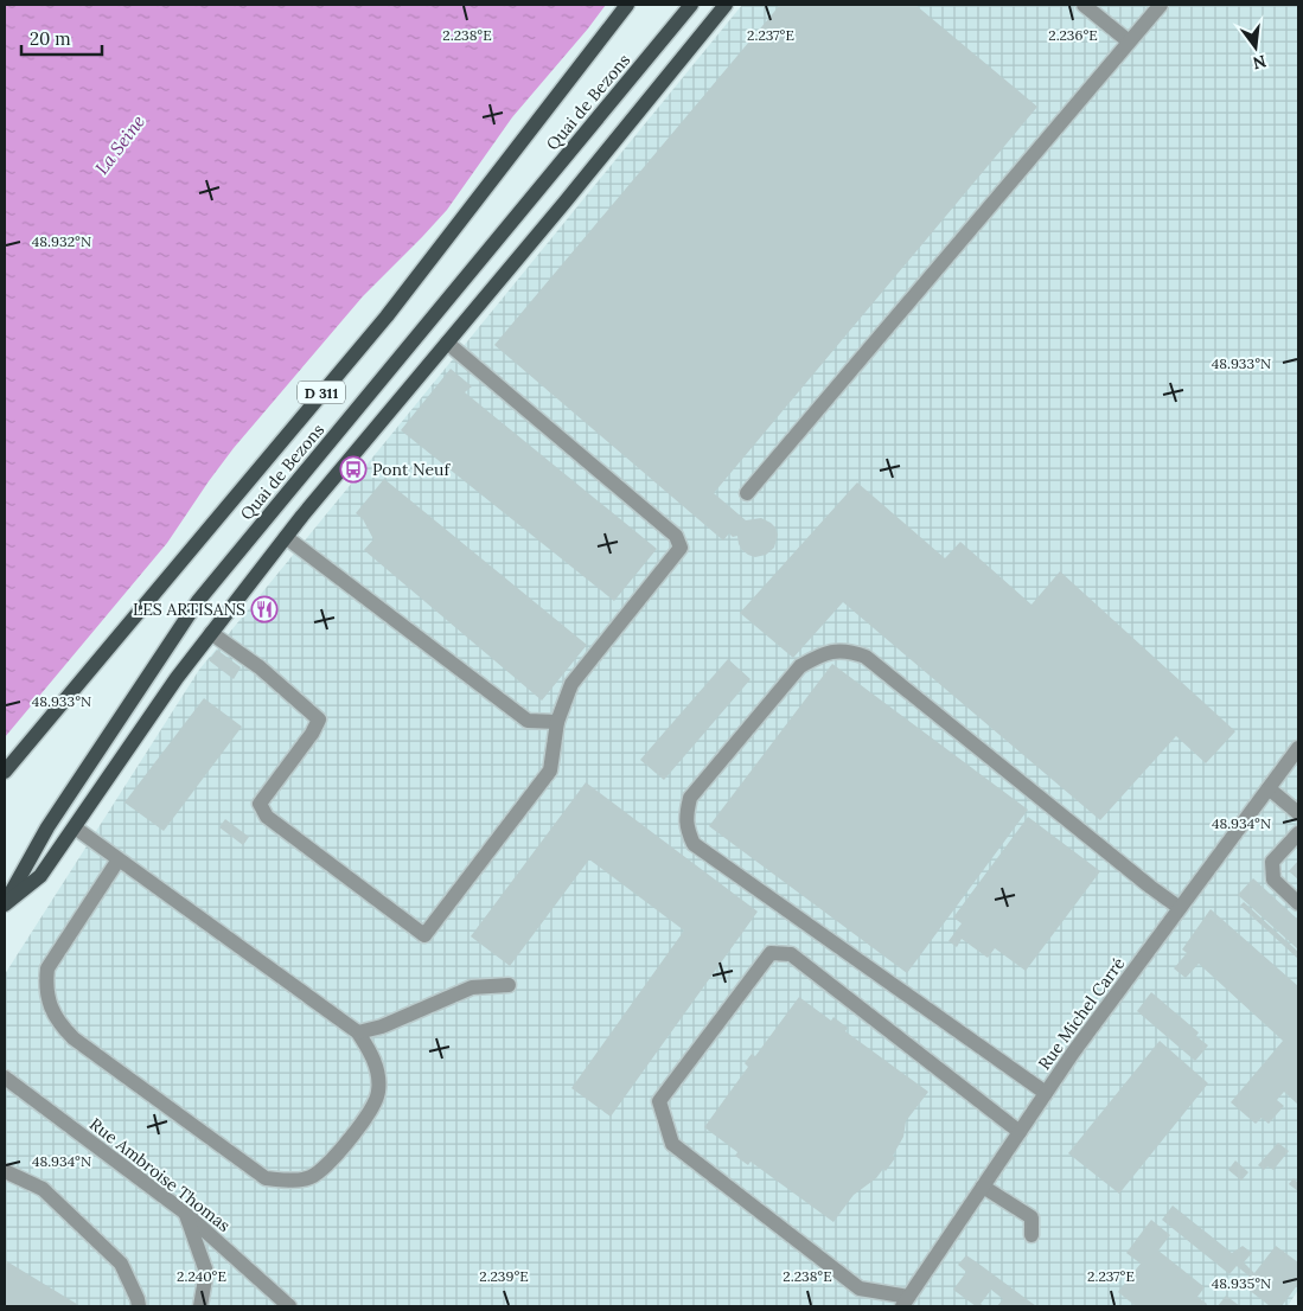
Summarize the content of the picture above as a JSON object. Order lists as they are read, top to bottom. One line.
{"streets":{"main road":["Quai de Bezons","D 311"],"street":["Rue Michel Carré","Rue Ambroise Thomas"]},"crossings":[["Quai de Bezons","D 311"]],"water":["La Seine"],"places":{"bus stop":["Pont Neuf"],"restaurant":["LES ARTISANS"]},"scale_bar":"20 m","north":"bottom","coordinates":["2.238°E","2.237°E","2.236°E","48.932°N","48.933°N","48.934°N","2.240°E","2.239°E","48.935°N"]}
